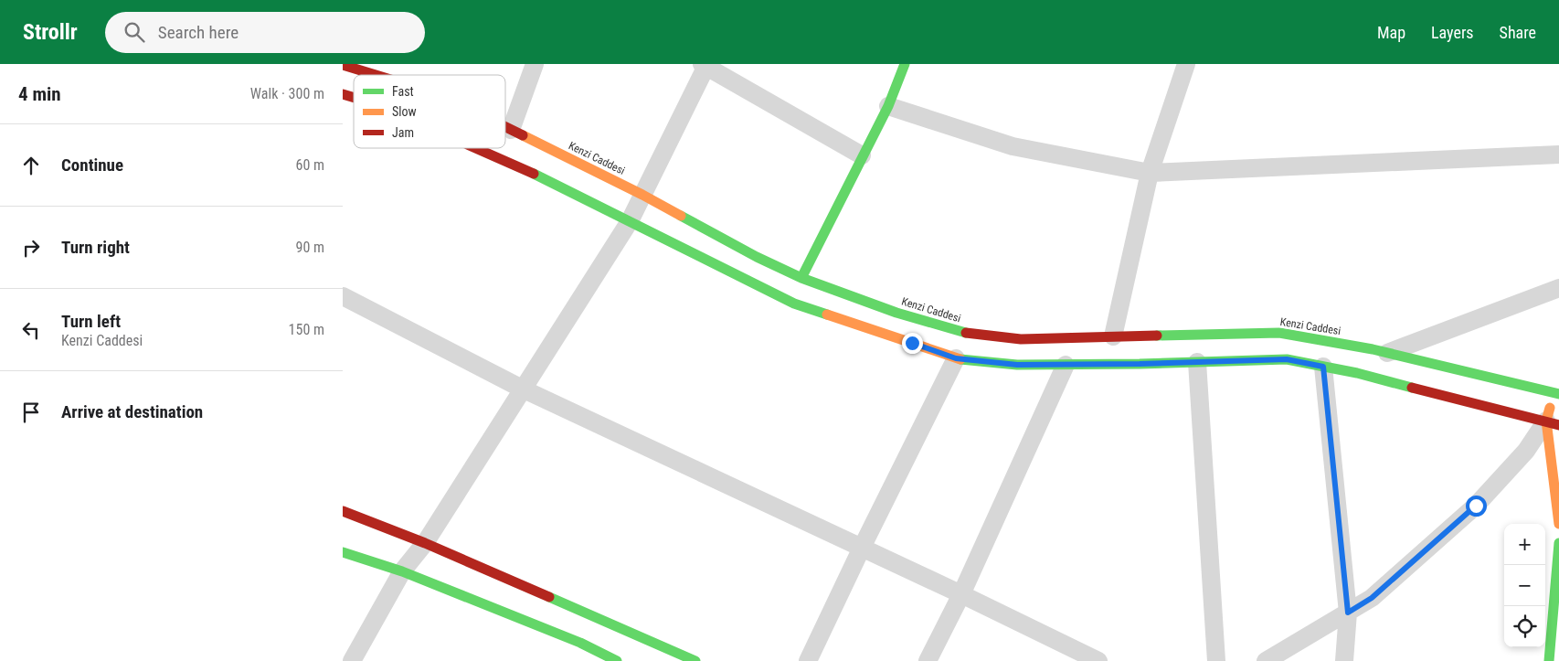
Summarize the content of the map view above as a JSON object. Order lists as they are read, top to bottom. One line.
{"streets":{"main road":["Kenzi Caddesi"]},"legend":["Fast","Slow","Jam"],"page":{"header":"Strollr","search":"Search here","nav":["Map","Layers","Share"],"heading":["4 min","Walk · 300 m"],"list":[["Continue","60 m"],["Turn right","90 m"],["Turn left","Kenzi Caddesi","150 m"],"Arrive at destination"],"map_buttons":["+","−"]}}
